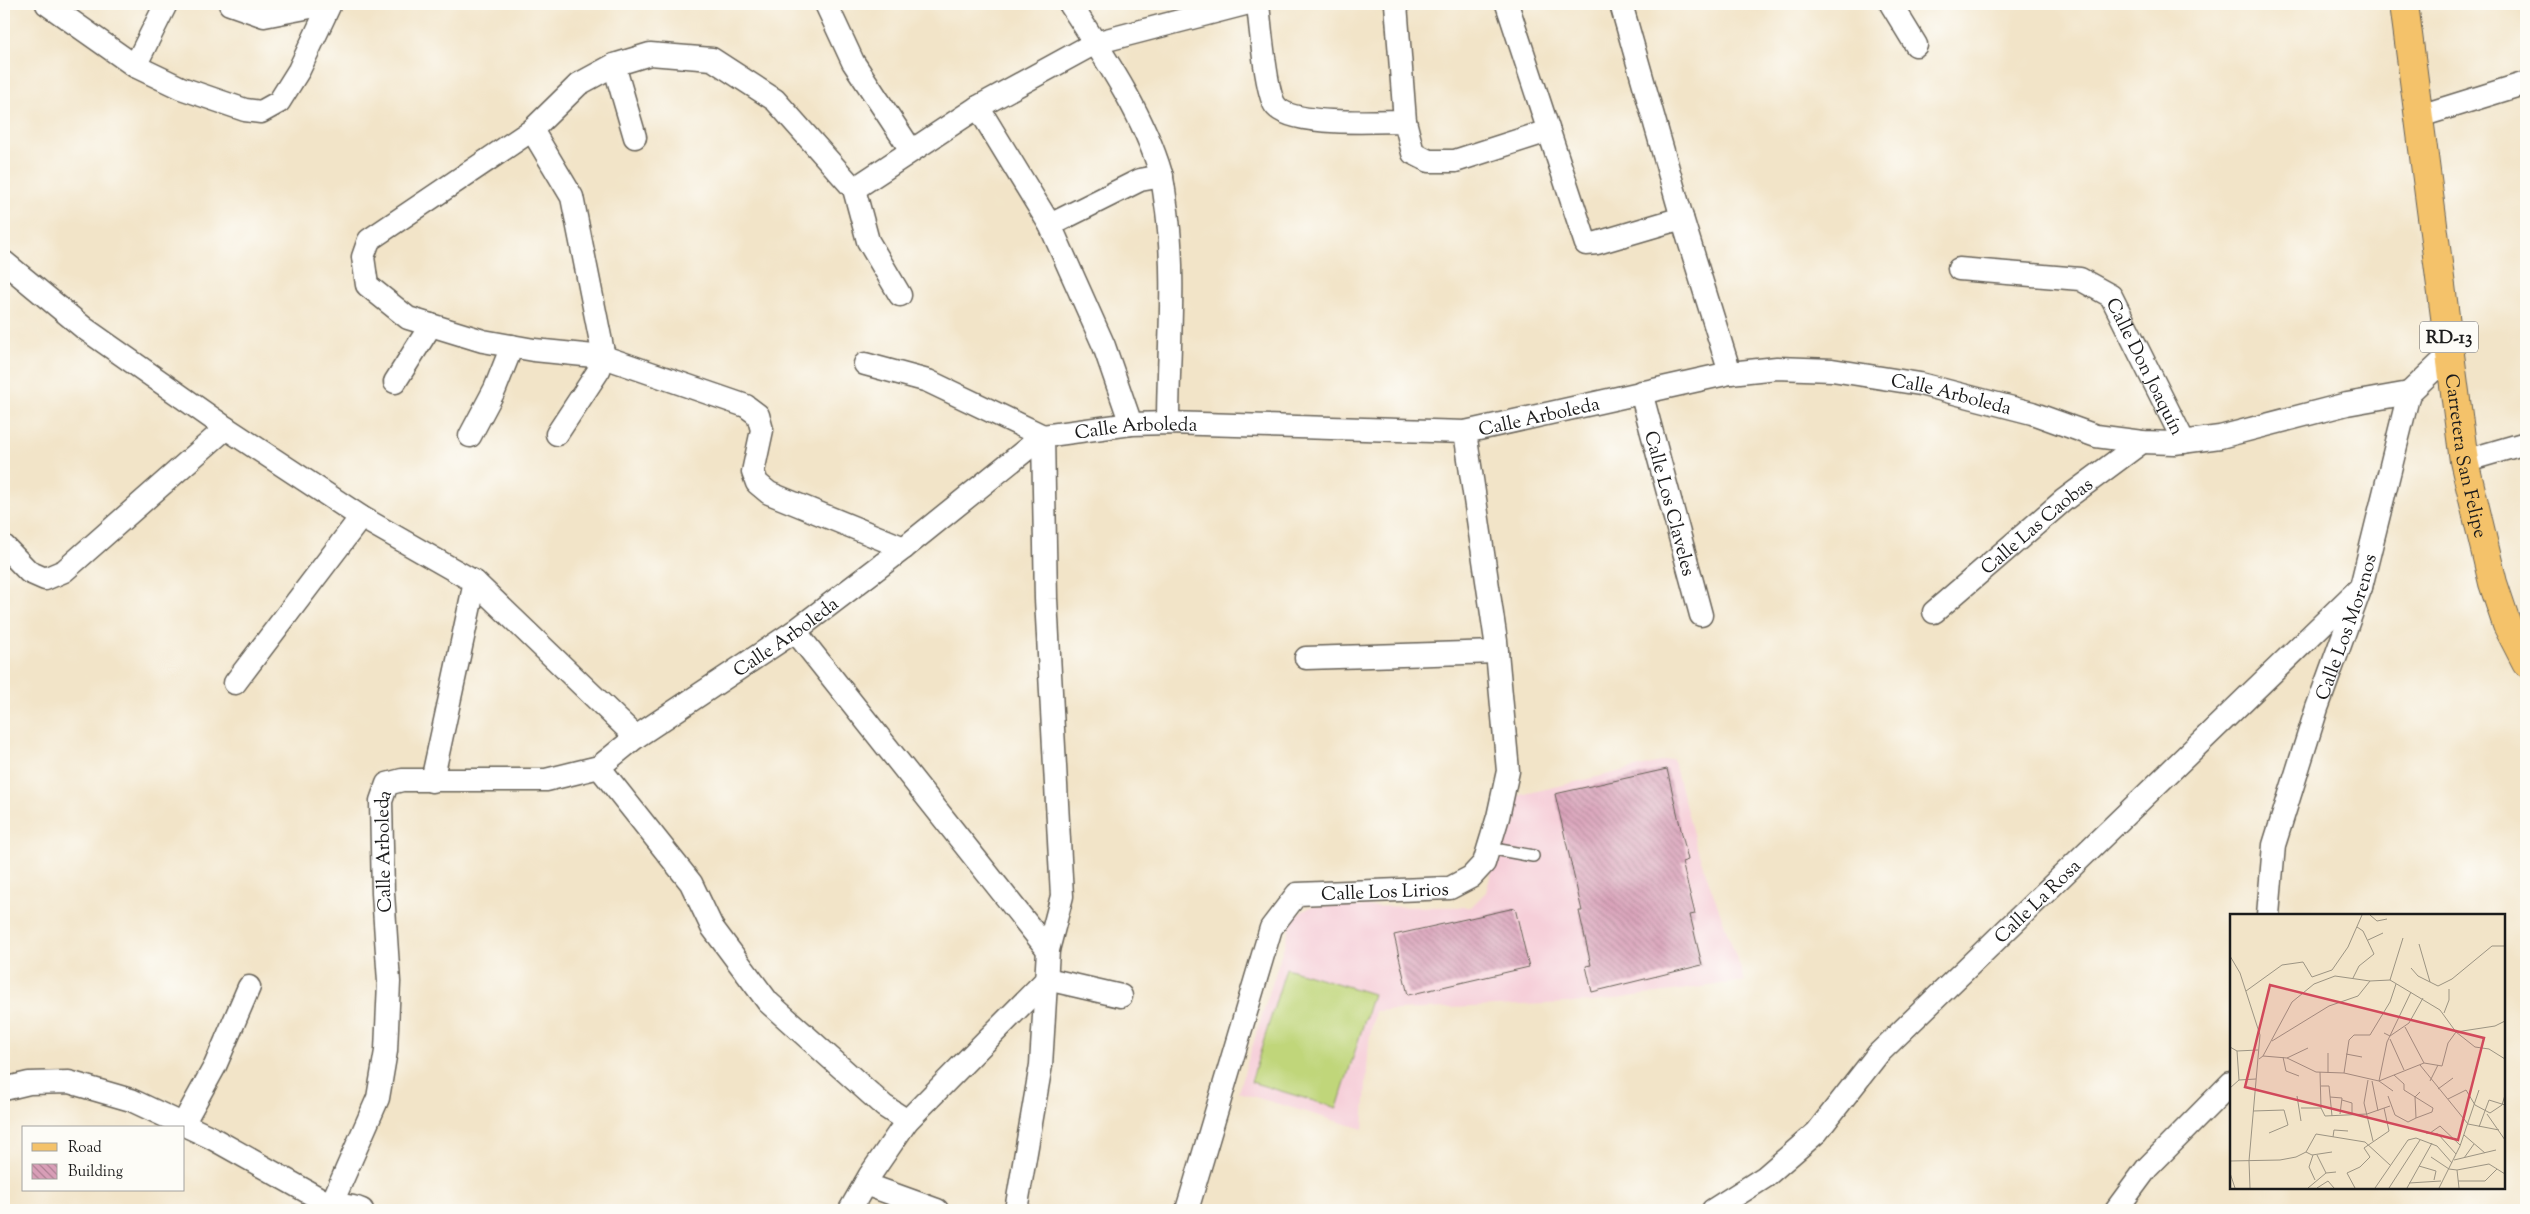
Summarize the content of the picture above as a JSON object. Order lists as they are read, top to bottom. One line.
{"streets":{"main road":["RD-13","Carretera San Felipe"],"street":["Calle Don Joaquín","Calle Arboleda","Calle Los Claveles","Calle Las Caobas","Calle Los Morenos","Calle Los Lirios","Calle La Rosa"]},"crossings":[["Calle Don Joaquín","Calle Arboleda"],["Calle Arboleda","Calle Los Claveles"],["Calle Arboleda","Calle Las Caobas"],["Calle Arboleda","Calle Los Morenos"],["Calle Arboleda","Calle Los Lirios"],["Calle Los Morenos","Calle La Rosa"]],"legend":["Road","Building"]}
